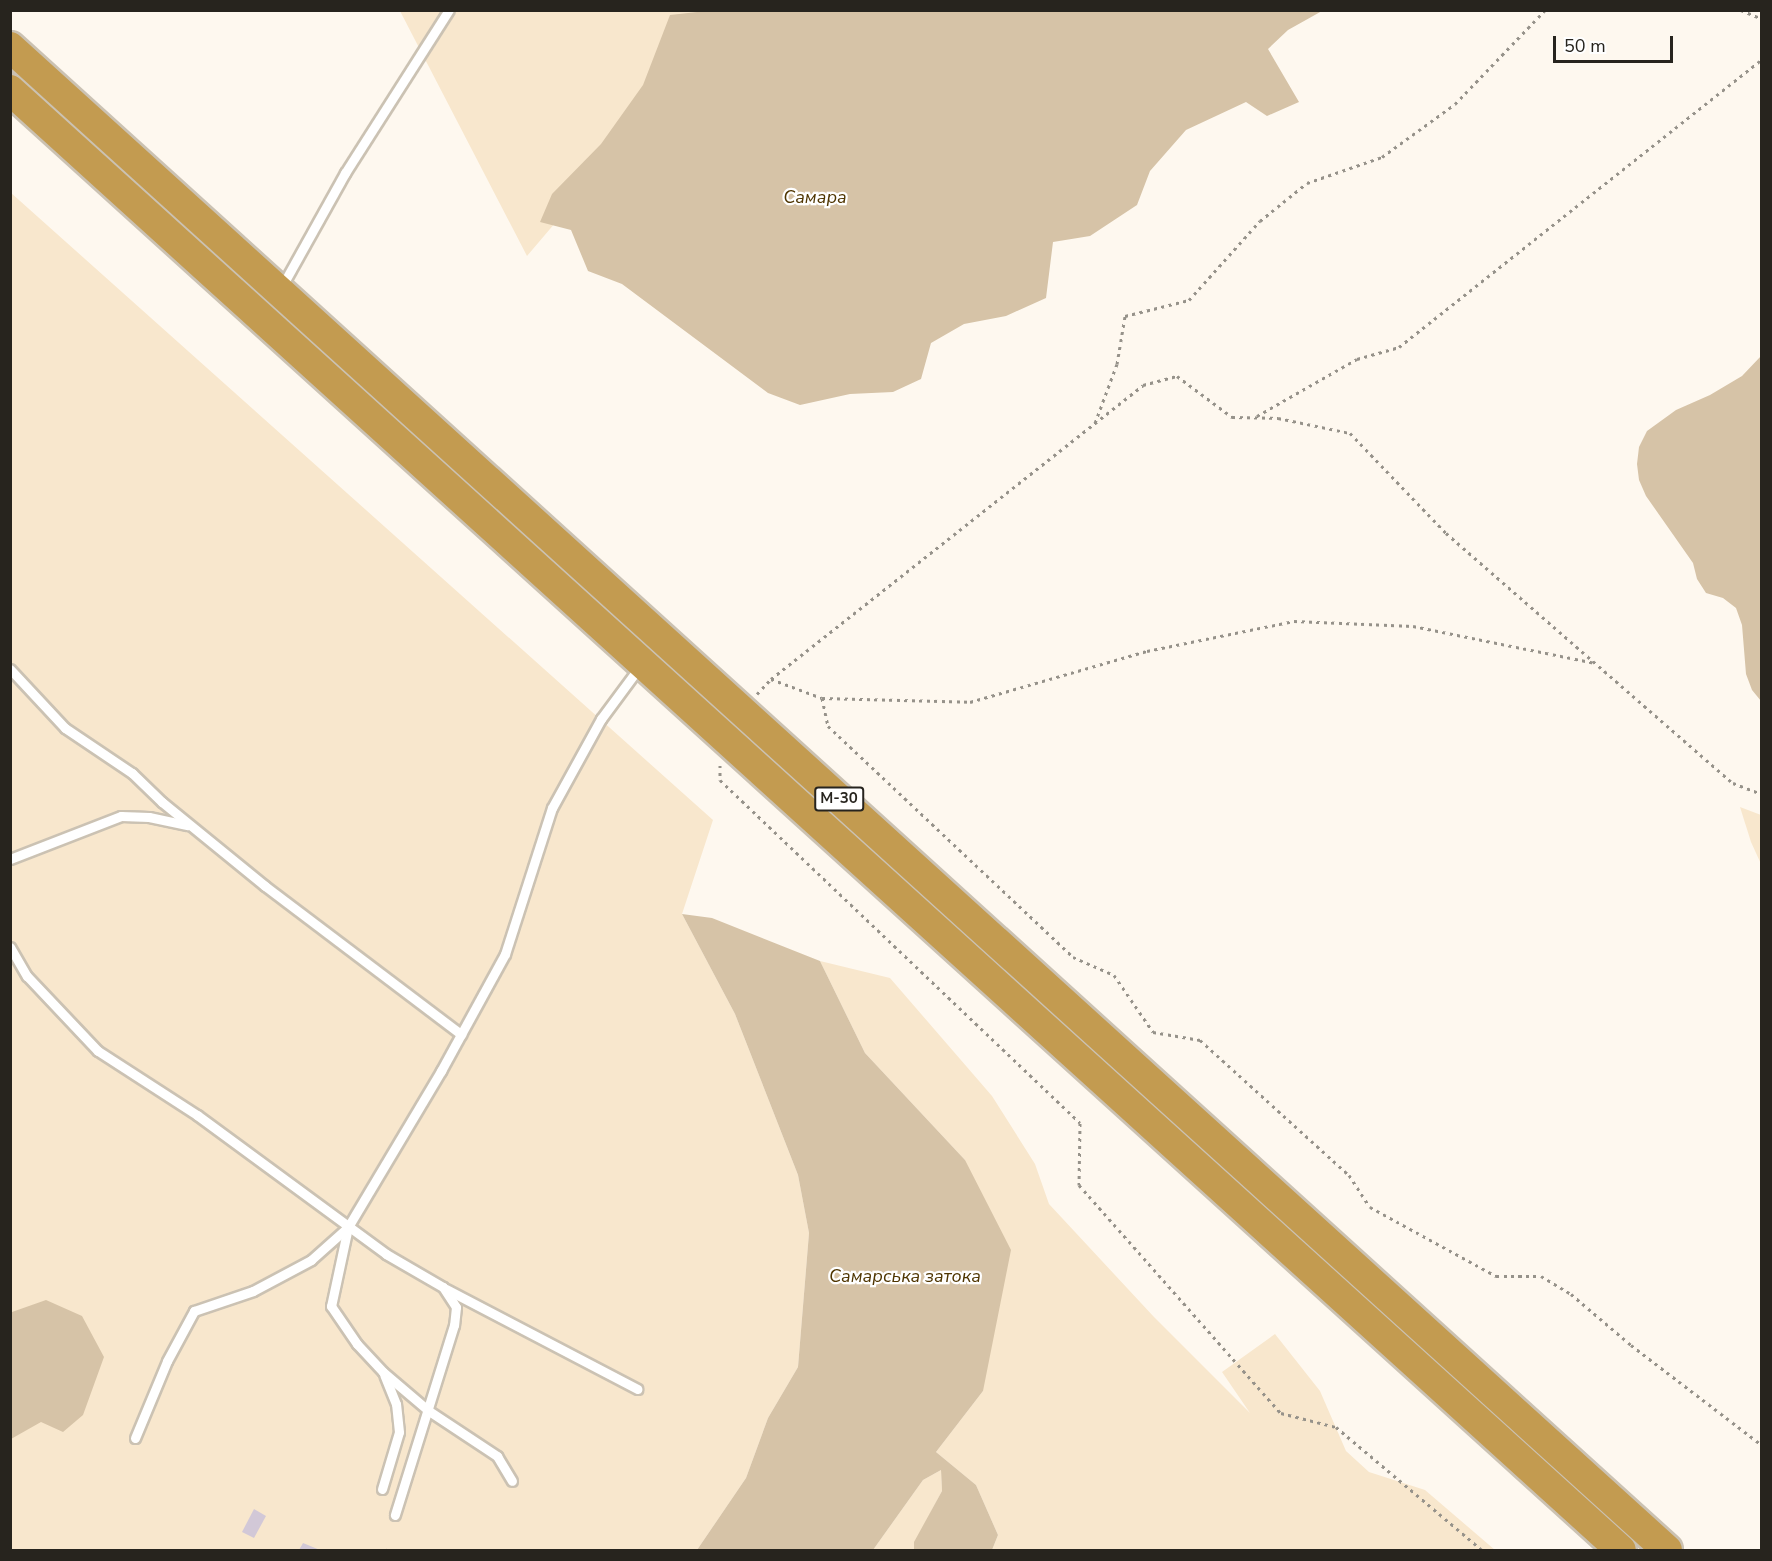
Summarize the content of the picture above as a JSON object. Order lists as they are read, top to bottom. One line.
{"streets":{"highway":["М-30"]},"water":["Самара","Самарська затока"],"scale_bar":"50 m"}
